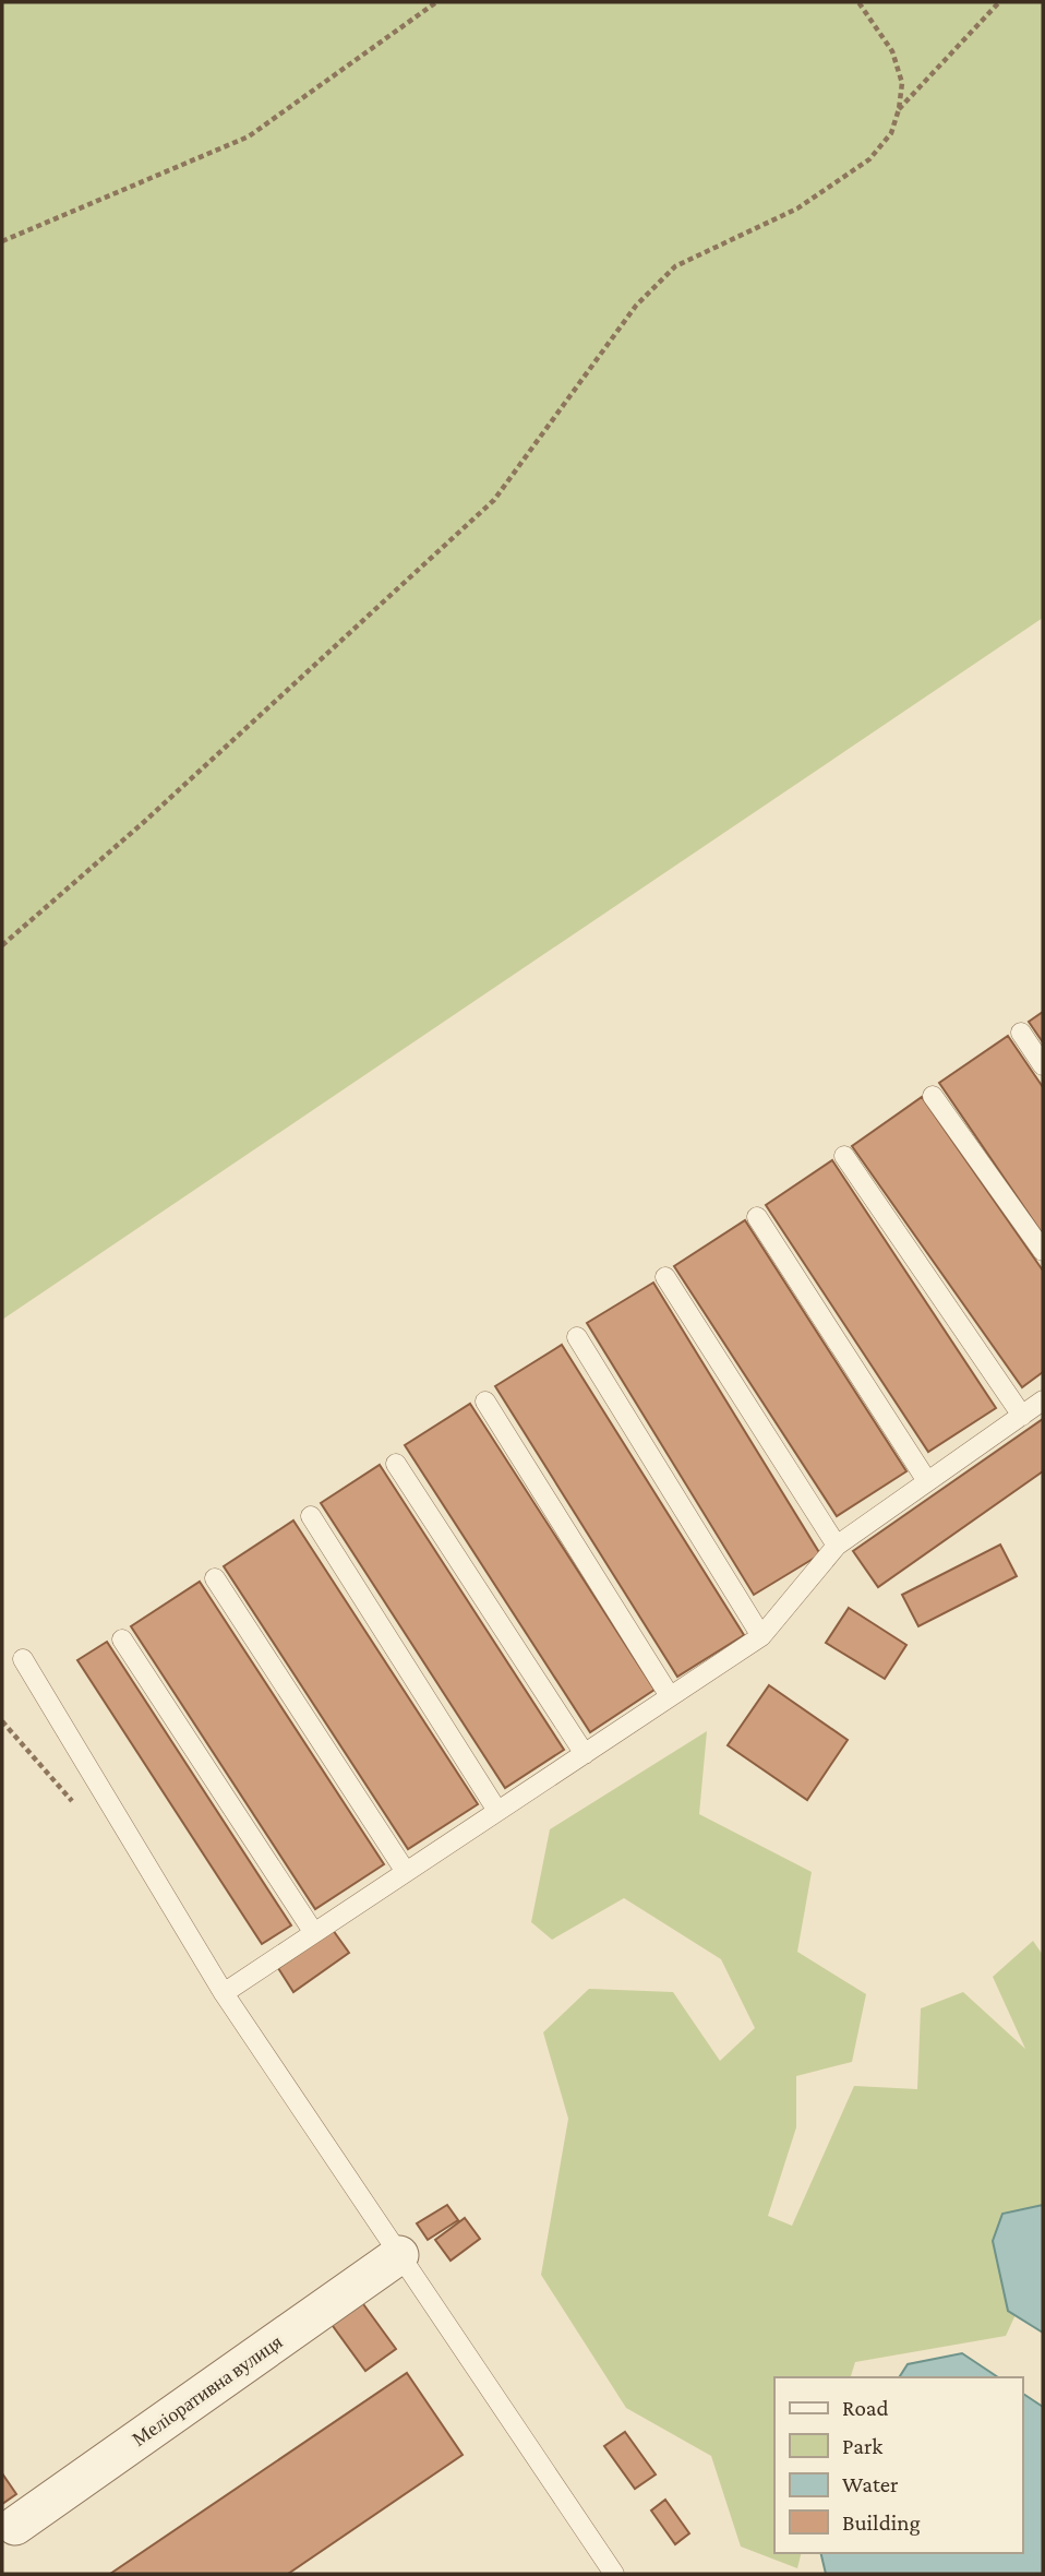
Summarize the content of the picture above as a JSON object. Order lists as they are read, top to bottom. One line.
{"streets":{"street":["Меліоративна вулиця"]},"legend":["Road","Park","Water","Building"]}
